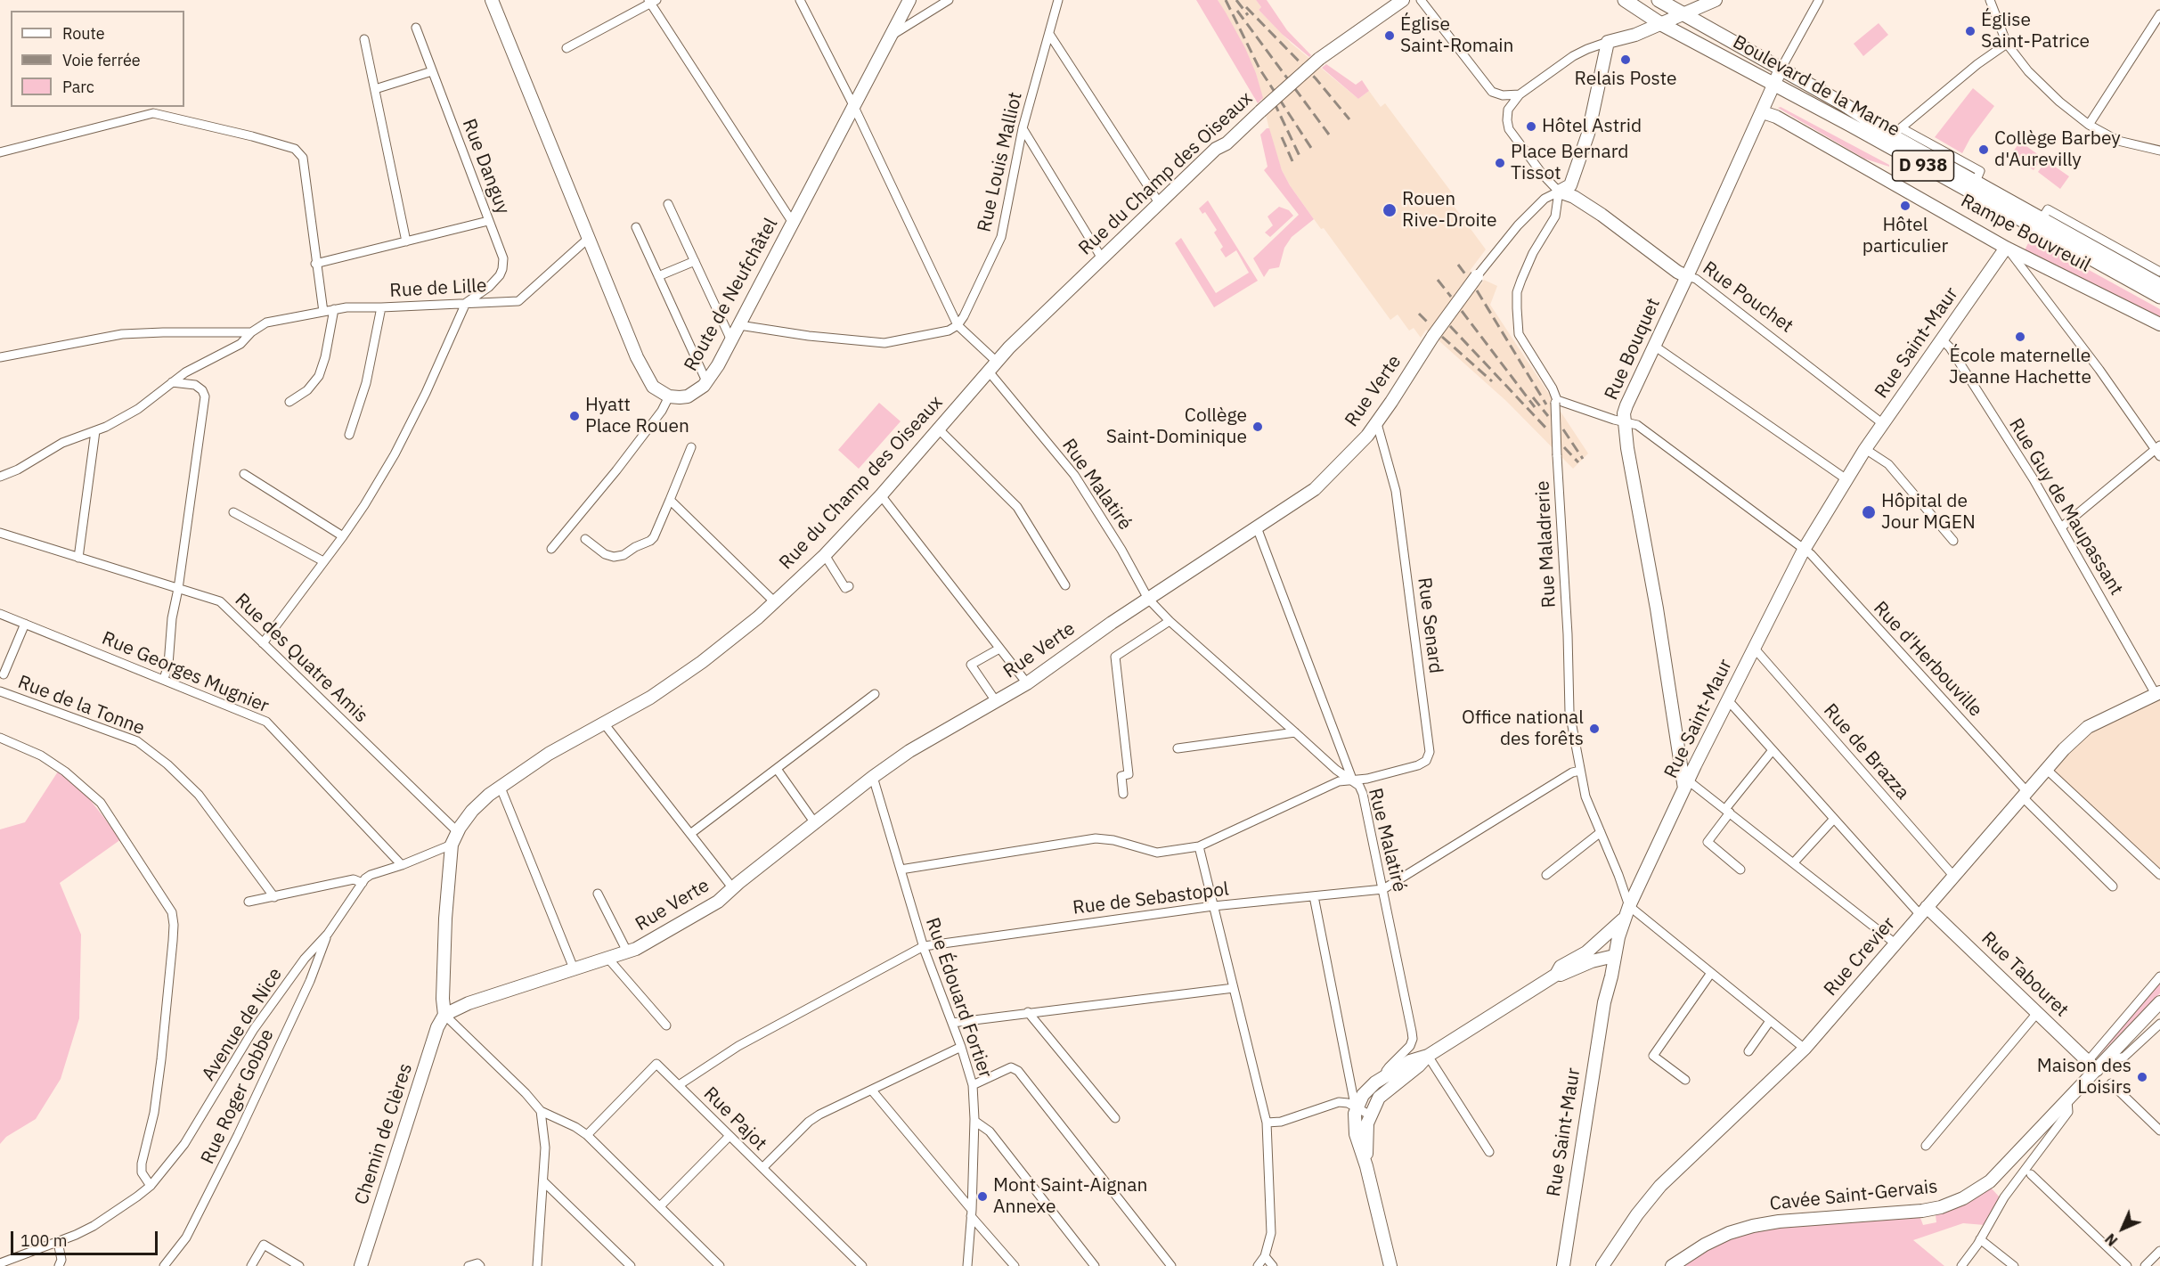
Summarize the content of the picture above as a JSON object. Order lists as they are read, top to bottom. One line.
{"streets":{"main road":["Boulevard de la Marne","D 938"],"street":["Rue Louis Malliot","Rue Danguy","Rue du Champ des Oiseaux","Rampe Bouvreuil","Rue de Lille","Route de Neufchâtel","Rue Pouchet","Rue Saint-Maur","Rue Bouquet","Rue Verte","Rue Malatiré","Rue Guy de Maupassant","Rue Maladrerie","Rue Senard","Rue des Quatre Amis","Rue d'Herbouville","Rue Georges Mugnier","Rue de la Tonne","Rue de Brazza","Rue de Sebastopol","Rue Crevier","Rue Tabouret","Rue Édouard Fortier","Avenue de Nice","Rue Roger Gobbe","Rue Pajot","Chemin de Clères","Cavée Saint-Gervais"]},"crossings":[["Boulevard de la Marne","Rue Bouquet"],["Rue Louis Malliot","Rue Malatiré"],["Rue Danguy","Rue de Lille"],["Rue du Champ des Oiseaux","Rue Verte"],["Rue du Champ des Oiseaux","Rue Malatiré"],["Rue du Champ des Oiseaux","Rue des Quatre Amis"],["Rue du Champ des Oiseaux","Chemin de Clères"],["Rampe Bouvreuil","Rue Saint-Maur"],["Rampe Bouvreuil","Rue Bouquet"],["Rue Pouchet","Rue Saint-Maur"],["Rue Pouchet","Rue Bouquet"],["Rue Pouchet","Rue Maladrerie"],["Rue Saint-Maur","Rue Bouquet"],["Rue Saint-Maur","Rue Guy de Maupassant"],["Rue Saint-Maur","Rue Maladrerie"],["Rue Saint-Maur","Rue d'Herbouville"],["Rue Saint-Maur","Rue de Brazza"],["Rue Bouquet","Rue d'Herbouville"],["Rue Verte","Rue Malatiré"],["Rue Verte","Rue Senard"],["Rue Verte","Rue Édouard Fortier"],["Rue Verte","Chemin de Clères"],["Rue Malatiré","Rue Senard"],["Rue Malatiré","Rue de Sebastopol"],["Rue Guy de Maupassant","Rue Crevier"],["Rue Maladrerie","Rue d'Herbouville"],["Rue Senard","Rue Édouard Fortier"],["Rue d'Herbouville","Rue Crevier"],["Rue de Brazza","Rue Crevier"],["Rue de Sebastopol","Rue Édouard Fortier"],["Rue Crevier","Rue Tabouret"],["Rue Tabouret","Cavée Saint-Gervais"],["Avenue de Nice","Rue Roger Gobbe"]],"places":["Église Saint-Patrice","Église Saint-Romain","Relais Poste","Hôtel Astrid","Collège Barbey d'Aurevilly","Place Bernard Tissot","Hôtel particulier","Rouen Rive-Droite","École maternelle Jeanne Hachette","Hyatt Place Rouen","Collège Saint-Dominique","Hôpital de Jour MGEN","Office national des forêts","Maison des Loisirs","Mont Saint-Aignan Annexe"],"legend":["Route","Voie ferrée","Parc"],"scale_bar":"100 m","north":"bottom left"}
